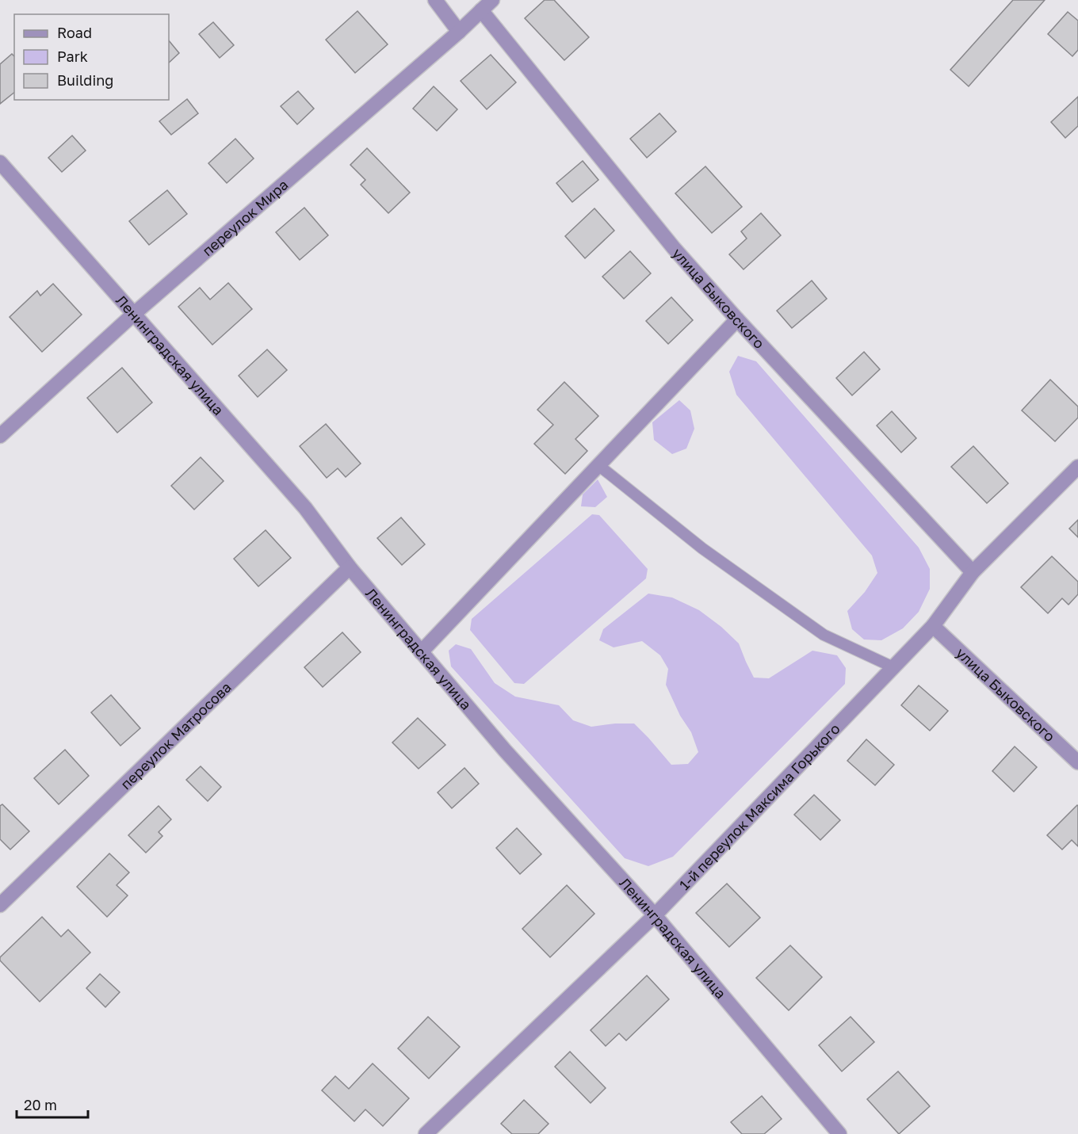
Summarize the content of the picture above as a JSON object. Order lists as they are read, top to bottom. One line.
{"streets":{"street":["переулок Мира","улица Быковского","Ленинградская улица","переулок Матросова","1-й переулок Максима Горького"]},"crossings":[["переулок Мира","улица Быковского"],["переулок Мира","Ленинградская улица"],["улица Быковского","1-й переулок Максима Горького"],["Ленинградская улица","переулок Матросова"],["Ленинградская улица","1-й переулок Максима Горького"]],"legend":["Road","Park","Building"],"scale_bar":"20 m"}
